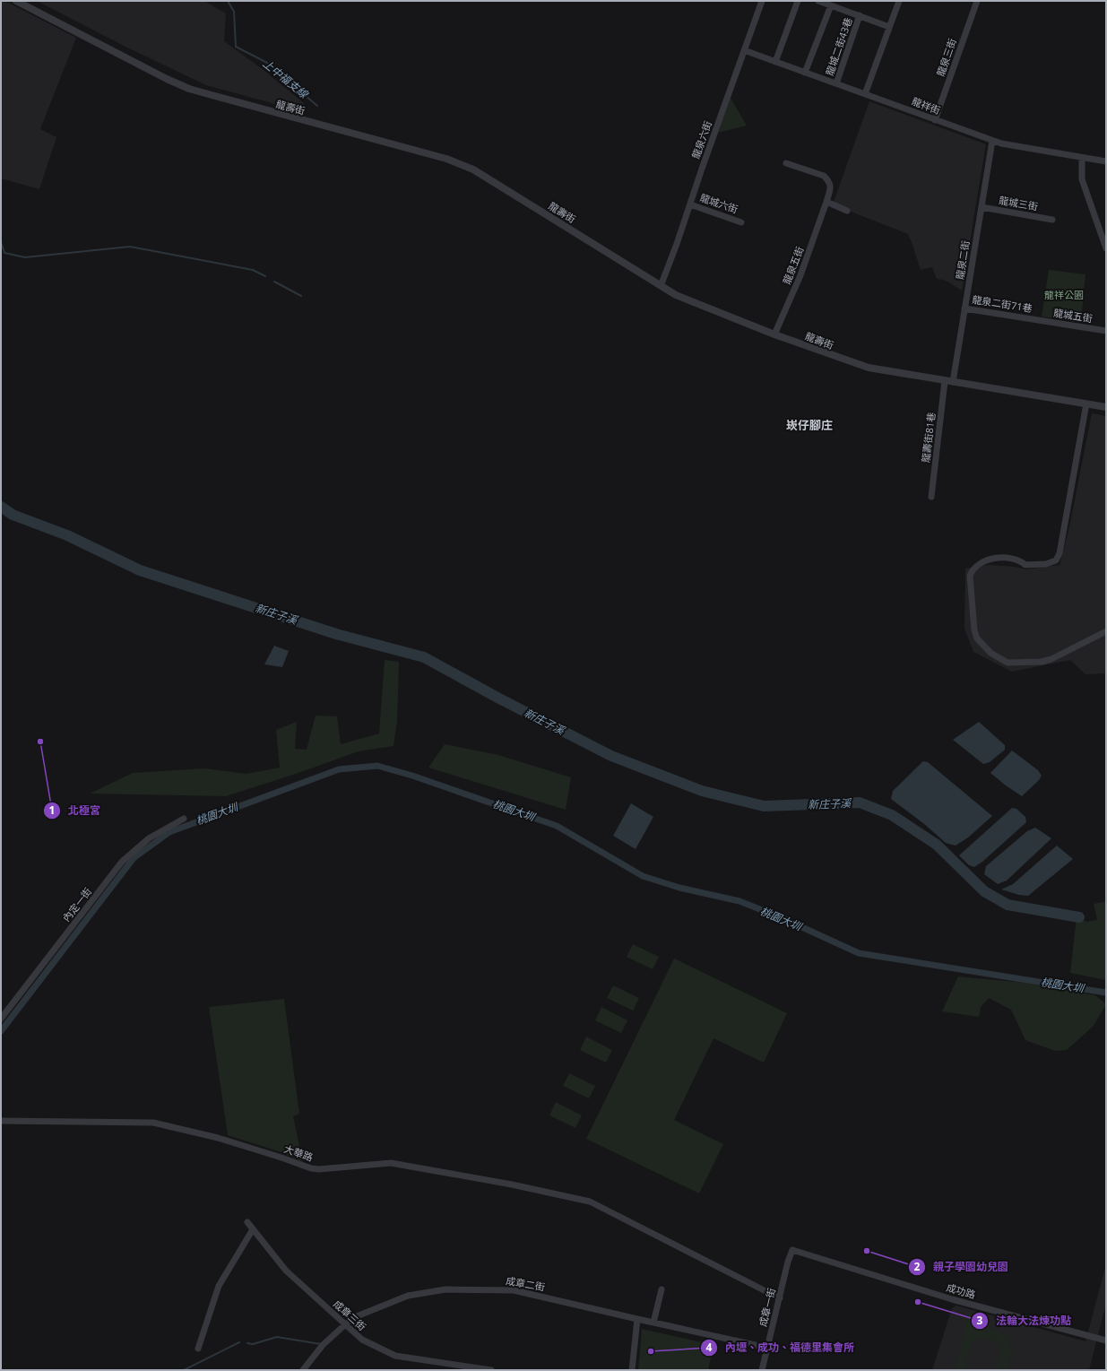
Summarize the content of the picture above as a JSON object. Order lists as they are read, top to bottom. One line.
{"streets":{"street":["龍城二街43巷","龍泉三街","龍祥街","龍壽街","龍泉六街","龍城六街","龍城三街","龍泉二街","龍泉五街","龍泉二街71巷","龍城五街","龍壽街81巷","內定一街","大華路","成章二街","成功路","成章一街","成章三街"]},"crossings":[["龍城二街43巷","龍祥街"],["龍泉三街","龍祥街"],["龍祥街","龍泉六街"],["龍祥街","龍泉二街"],["龍壽街","龍泉六街"],["龍壽街","龍泉二街"],["龍壽街","龍泉五街"],["龍壽街","龍壽街81巷"],["龍泉六街","龍城六街"],["龍城三街","龍泉二街"],["龍泉二街","龍泉二街71巷"],["龍泉二街71巷","龍城五街"],["大華路","成章一街"],["成章二街","成章一街"],["成章二街","成章三街"],["成功路","成章一街"]],"districts":["崁仔腳庄"],"water":["上中福支線","新庄子溪","桃園大圳"],"parks":["龍祥公園"],"places":["北極宮","親子學園幼兒園","法輪大法煉功點","內壢、成功、福德里集會所"]}
